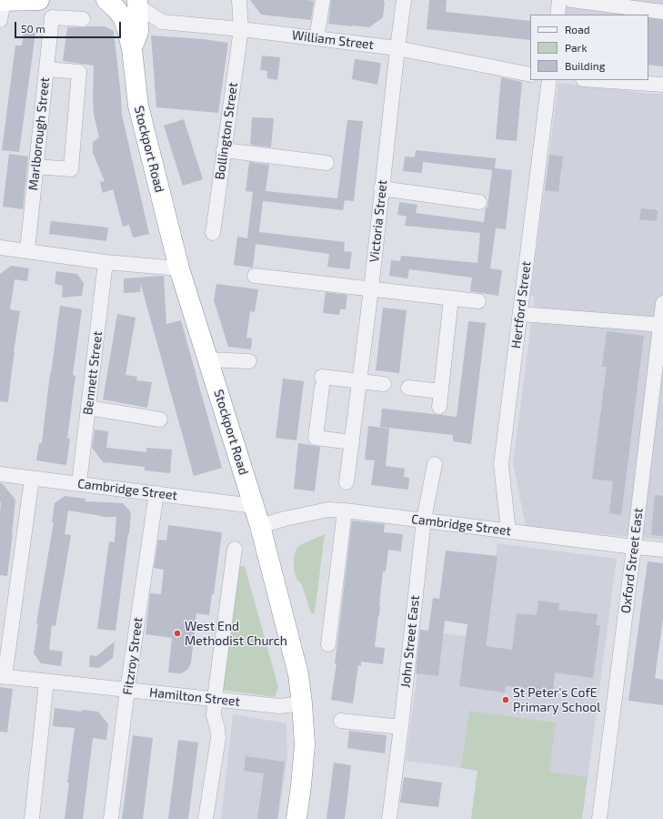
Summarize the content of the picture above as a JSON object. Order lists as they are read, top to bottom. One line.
{"streets":{"highway":["Stockport Road"],"street":["William Street","Bollington Street","Marlborough Street","Victoria Street","Hertford Street","Bennett Street","Cambridge Street","Oxford Street East","John Street East","Fitzroy Street","Hamilton Street"]},"crossings":[["William Street","Bollington Street"],["William Street","Stockport Road"],["William Street","Victoria Street"],["Stockport Road","Cambridge Street"],["Stockport Road","Hamilton Street"],["Hertford Street","Cambridge Street"],["Bennett Street","Cambridge Street"],["Cambridge Street","Oxford Street East"],["Cambridge Street","John Street East"],["Cambridge Street","Fitzroy Street"],["Fitzroy Street","Hamilton Street"]],"places":["West End Methodist Church","St Peter's CofE Primary School"],"legend":["Road","Park","Building"],"scale_bar":"50 m"}
